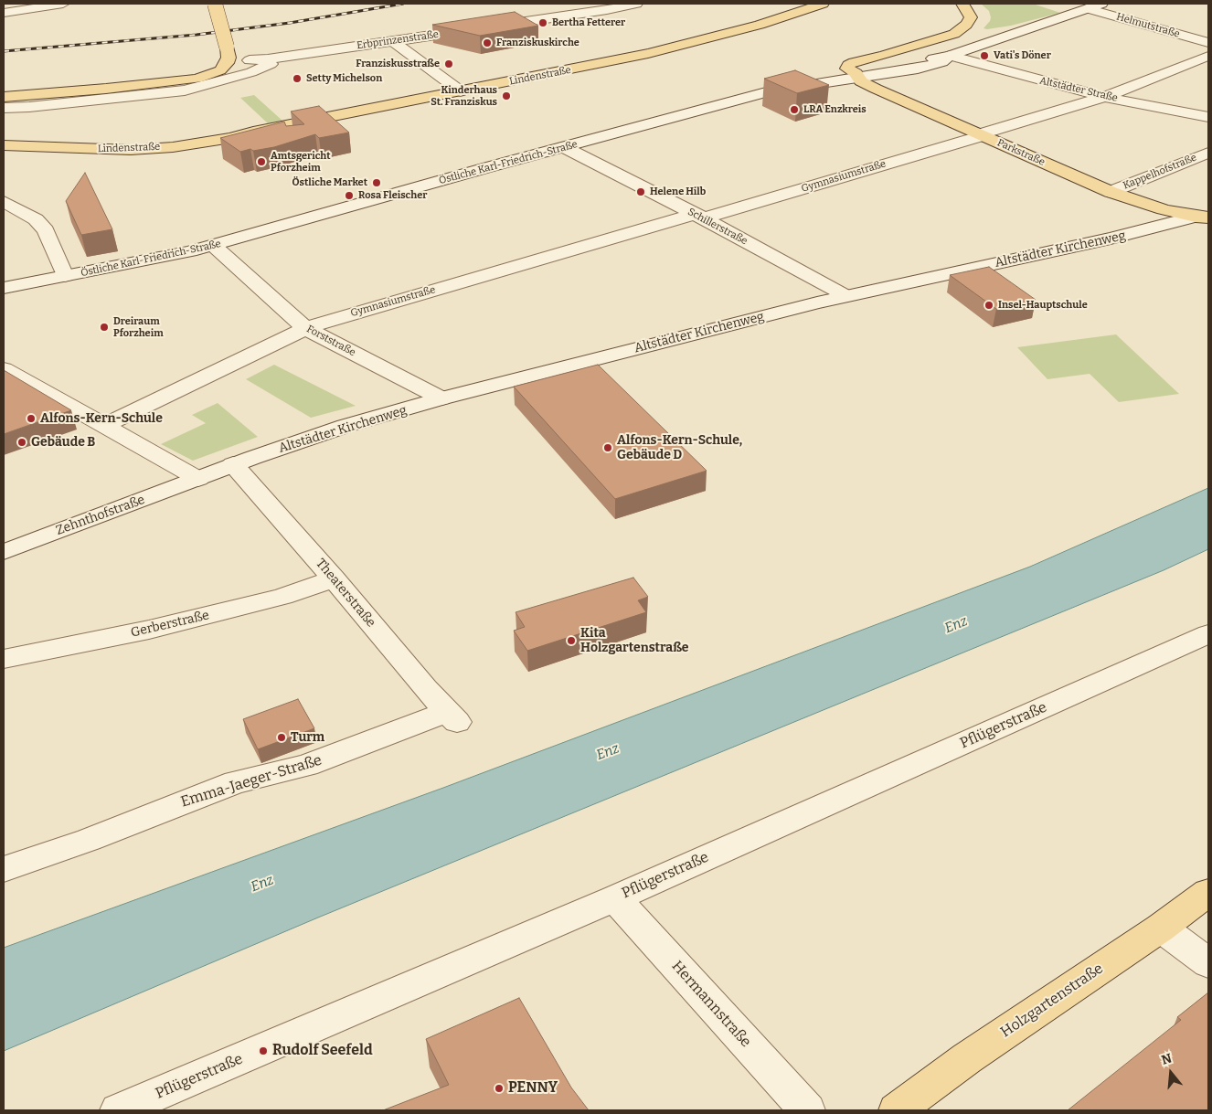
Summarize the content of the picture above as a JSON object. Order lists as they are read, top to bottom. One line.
{"streets":{"main road":["Lindenstraße","Parkstraße","Holzgartenstraße"],"street":["Helmutstraße","Erbprinzenstraße","Altstädter Straße","Östliche Karl-Friedrich-Straße","Kappelhofstraße","Gymnasiumstraße","Schillerstraße","Altstädter Kirchenweg","Forststraße","Zehnthofstraße","Theaterstraße","Gerberstraße","Pflügerstraße","Emma-Jaeger-Straße","Hermannstraße"]},"crossings":[["Helmutstraße","Östliche Karl-Friedrich-Straße"],["Altstädter Straße","Östliche Karl-Friedrich-Straße"],["Altstädter Straße","Gymnasiumstraße"],["Parkstraße","Östliche Karl-Friedrich-Straße"],["Parkstraße","Kappelhofstraße"],["Parkstraße","Gymnasiumstraße"],["Parkstraße","Altstädter Kirchenweg"],["Östliche Karl-Friedrich-Straße","Schillerstraße"],["Östliche Karl-Friedrich-Straße","Forststraße"],["Gymnasiumstraße","Schillerstraße"],["Gymnasiumstraße","Forststraße"],["Schillerstraße","Altstädter Kirchenweg"],["Altstädter Kirchenweg","Forststraße"],["Altstädter Kirchenweg","Zehnthofstraße"],["Altstädter Kirchenweg","Theaterstraße"],["Theaterstraße","Gerberstraße"],["Theaterstraße","Emma-Jaeger-Straße"],["Pflügerstraße","Hermannstraße"]],"water":["Enz"],"places":["Bertha Fetterer","Franziskuskirche","Vati's Döner","Franziskusstraße","Setty Michelson","Kinderhaus St. Franziskus","LRA Enzkreis","Amtsgericht Pforzheim","Östliche Market","Helene Hilb","Rosa Fleischer","Insel-Hauptschule","Dreiraum Pforzheim","Alfons-Kern-Schule","Gebäude B","Alfons-Kern-Schule, Gebäude D","Kita Holzgartenstraße","Turm","Rudolf Seefeld","PENNY"],"north":"top"}
